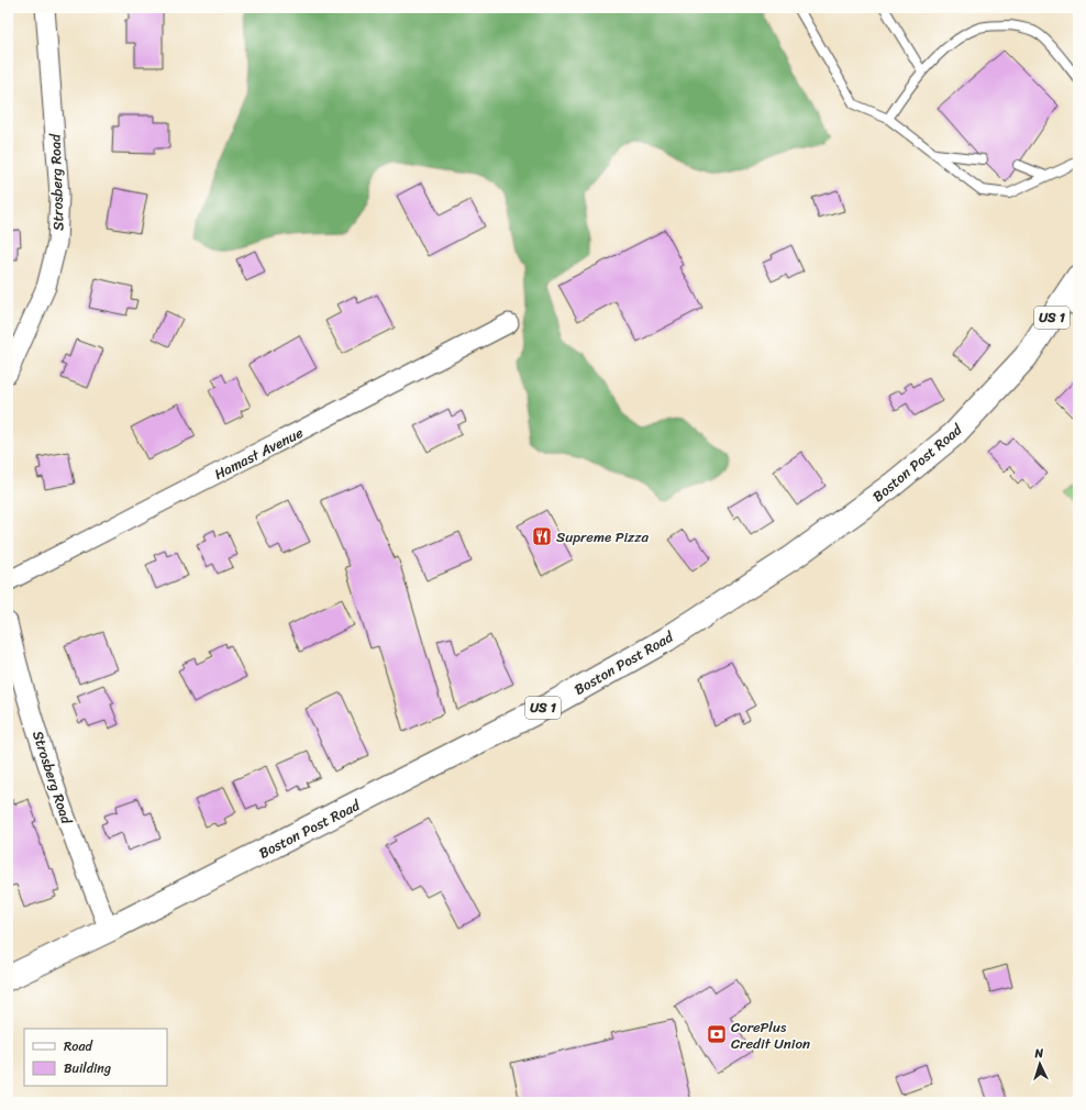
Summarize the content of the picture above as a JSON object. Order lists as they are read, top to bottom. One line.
{"streets":{"main road":["US 1","Boston Post Road"],"street":["Strosberg Road","Hamast Avenue"]},"crossings":[["Strosberg Road","Boston Post Road"],["US 1","Boston Post Road"]],"places":{"restaurant":["Supreme Pizza"],"bank":["CorePlus Credit Union"]},"legend":["Road","Building"],"north":"top"}
